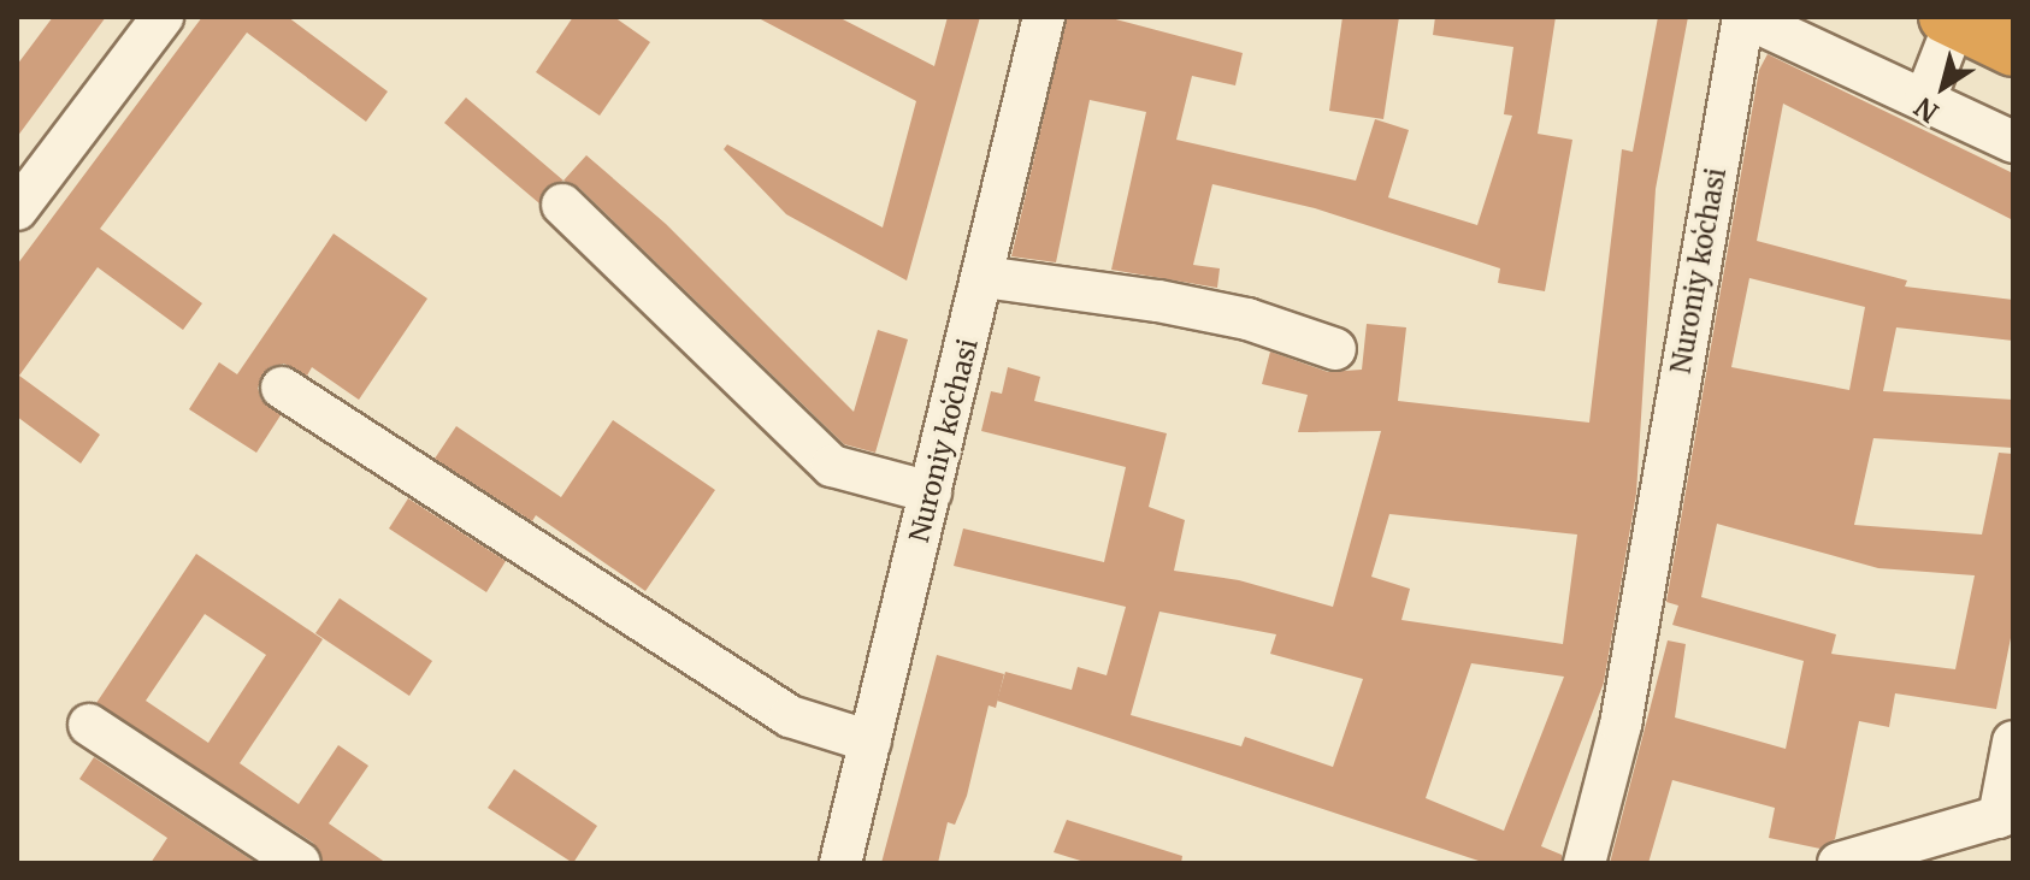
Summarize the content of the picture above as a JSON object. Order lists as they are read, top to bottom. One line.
{"streets":{"street":["Nuroniy koʻchasi"]},"north":"bottom left"}
